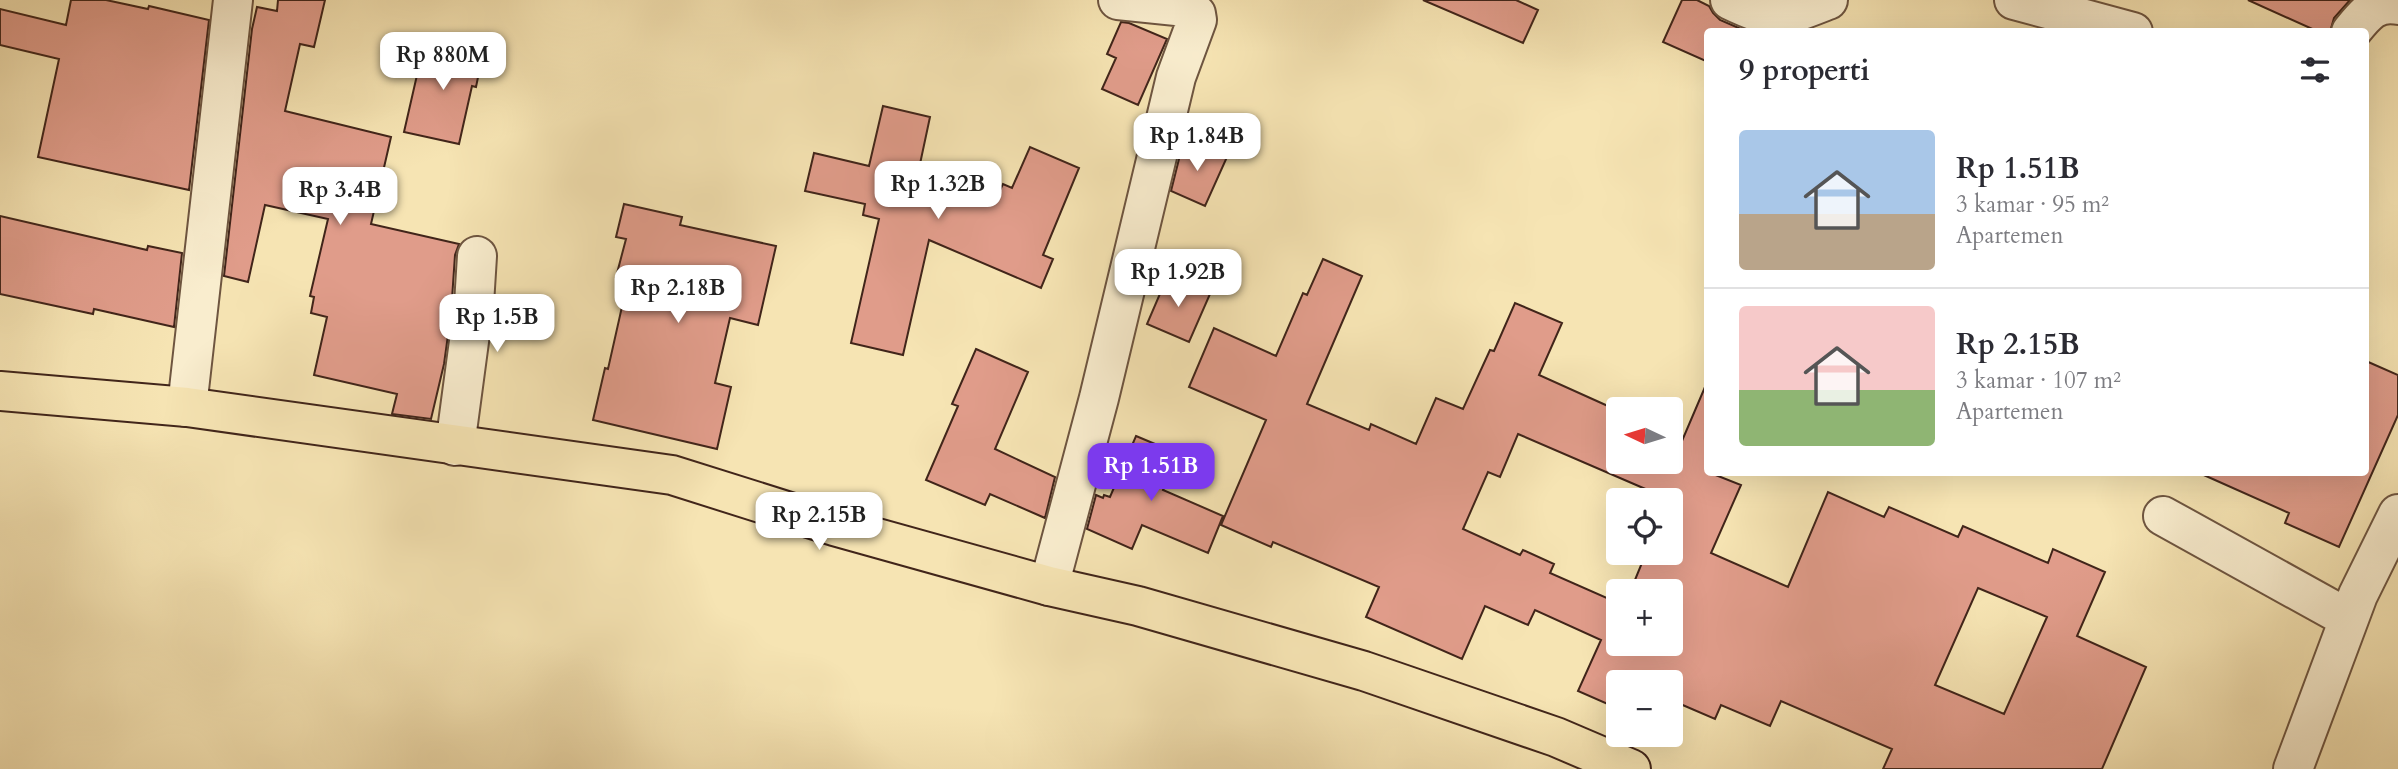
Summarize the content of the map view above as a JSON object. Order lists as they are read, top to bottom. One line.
{"north":"left","page":{"heading":"9 properti","price":["Rp 880M","Rp 1.84B","Rp 1.32B","Rp 3.4B","Rp 1.92B","Rp 2.18B","Rp 1.5B","Rp 1.51B","Rp 2.15B"],"list":[{"name":"Rp 1.51B","note":"3 kamar · 95 m² · Apartemen"},{"name":"Rp 2.15B","note":"3 kamar · 107 m² · Apartemen"}],"map_buttons":["+","−"]}}
